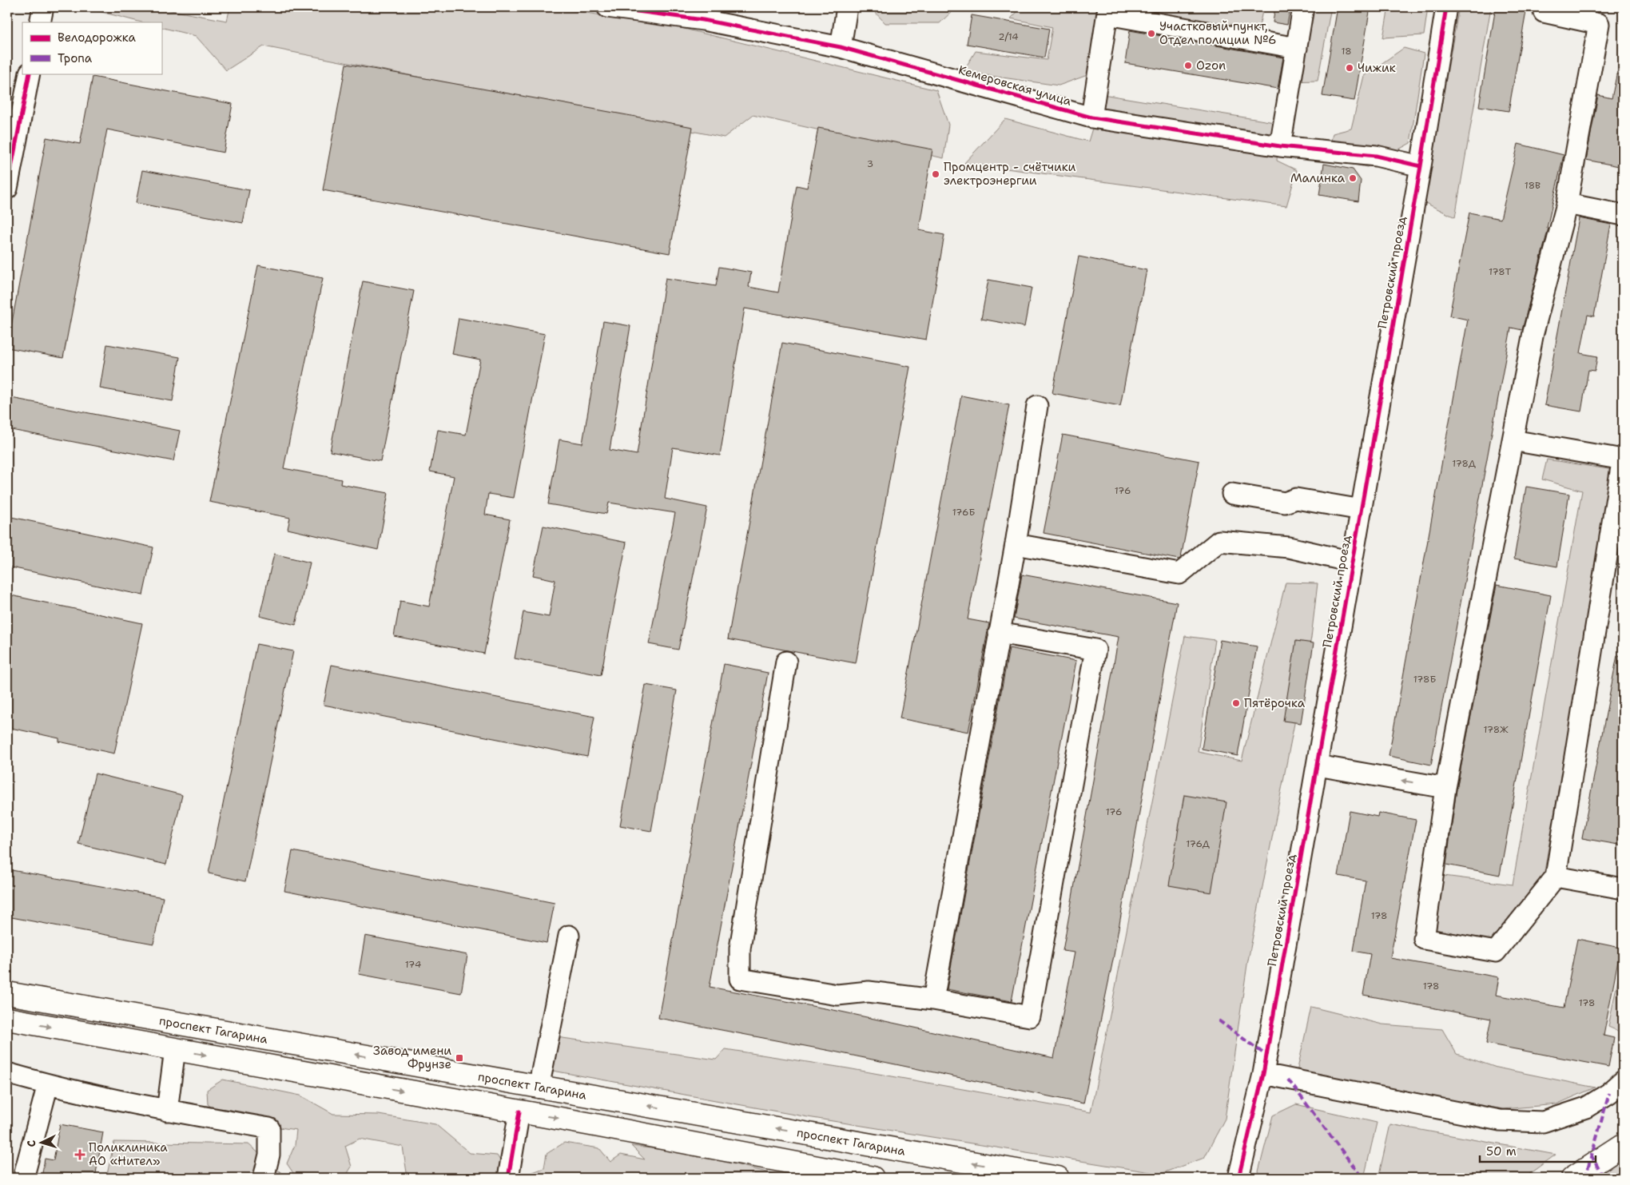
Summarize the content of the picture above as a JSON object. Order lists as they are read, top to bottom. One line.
{"streets":{"main road":["проспект Гагарина"],"street":["Кемеровская улица","Петровский проезд"]},"crossings":[["Кемеровская улица","Петровский проезд"]],"places":{"other":["Участковый пункт, Отдел полиции №6","Ozon","Чижик","Промцентр - счётчики электроэнергии","Малинка","Пятёрочка"],"transit":["Завод имени Фрунзе"],"health":["Поликлиника АО «Нител»"]},"house_numbers":["2/14","18","3","18В","178Т","178Д","176","176Б","178Б","178Ж","176","176Д","178","174","178","178"],"legend":["Велодорожка","Тропа"],"scale_bar":"50 m","north":"left"}
